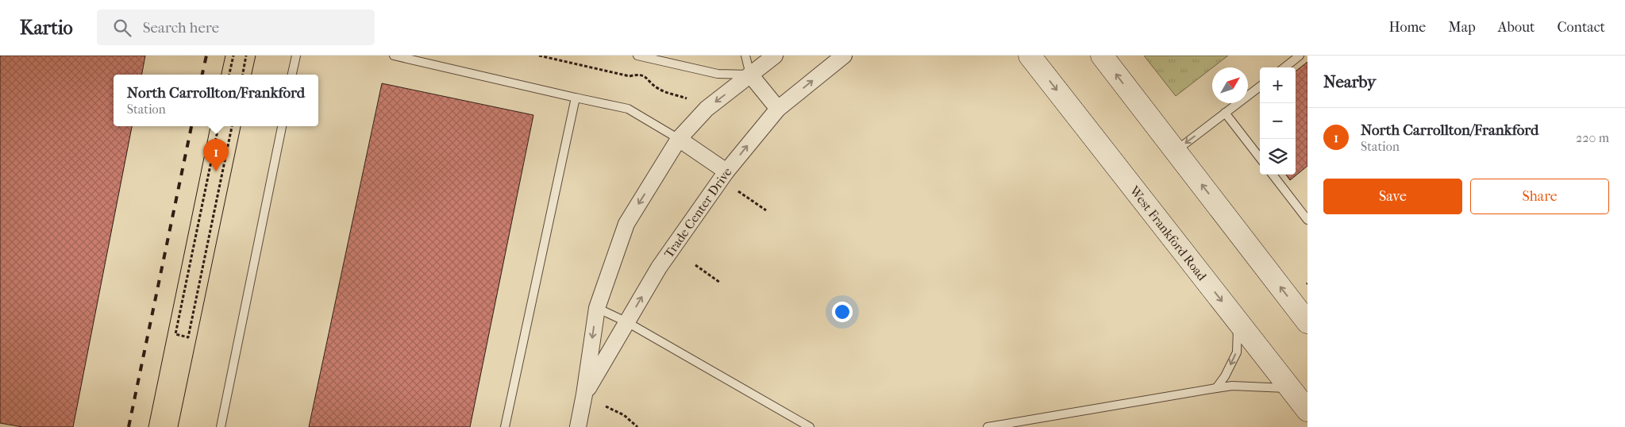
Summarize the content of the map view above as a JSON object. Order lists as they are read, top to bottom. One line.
{"streets":{"main road":["West Frankford Road"],"street":["Trade Center Drive"]},"north":"top right","page":{"header":"Kartio","search":"Search here","nav":["Home","Map","About","Contact"],"heading":"Nearby","map_buttons":["+","−"],"popup":["North Carrollton/Frankford","Station"],"list":[{"mark":"1","name":"North Carrollton/Frankford","note":"Station","value":"220 m"}],"pins":"1","buttons":["Save","Share"]}}
